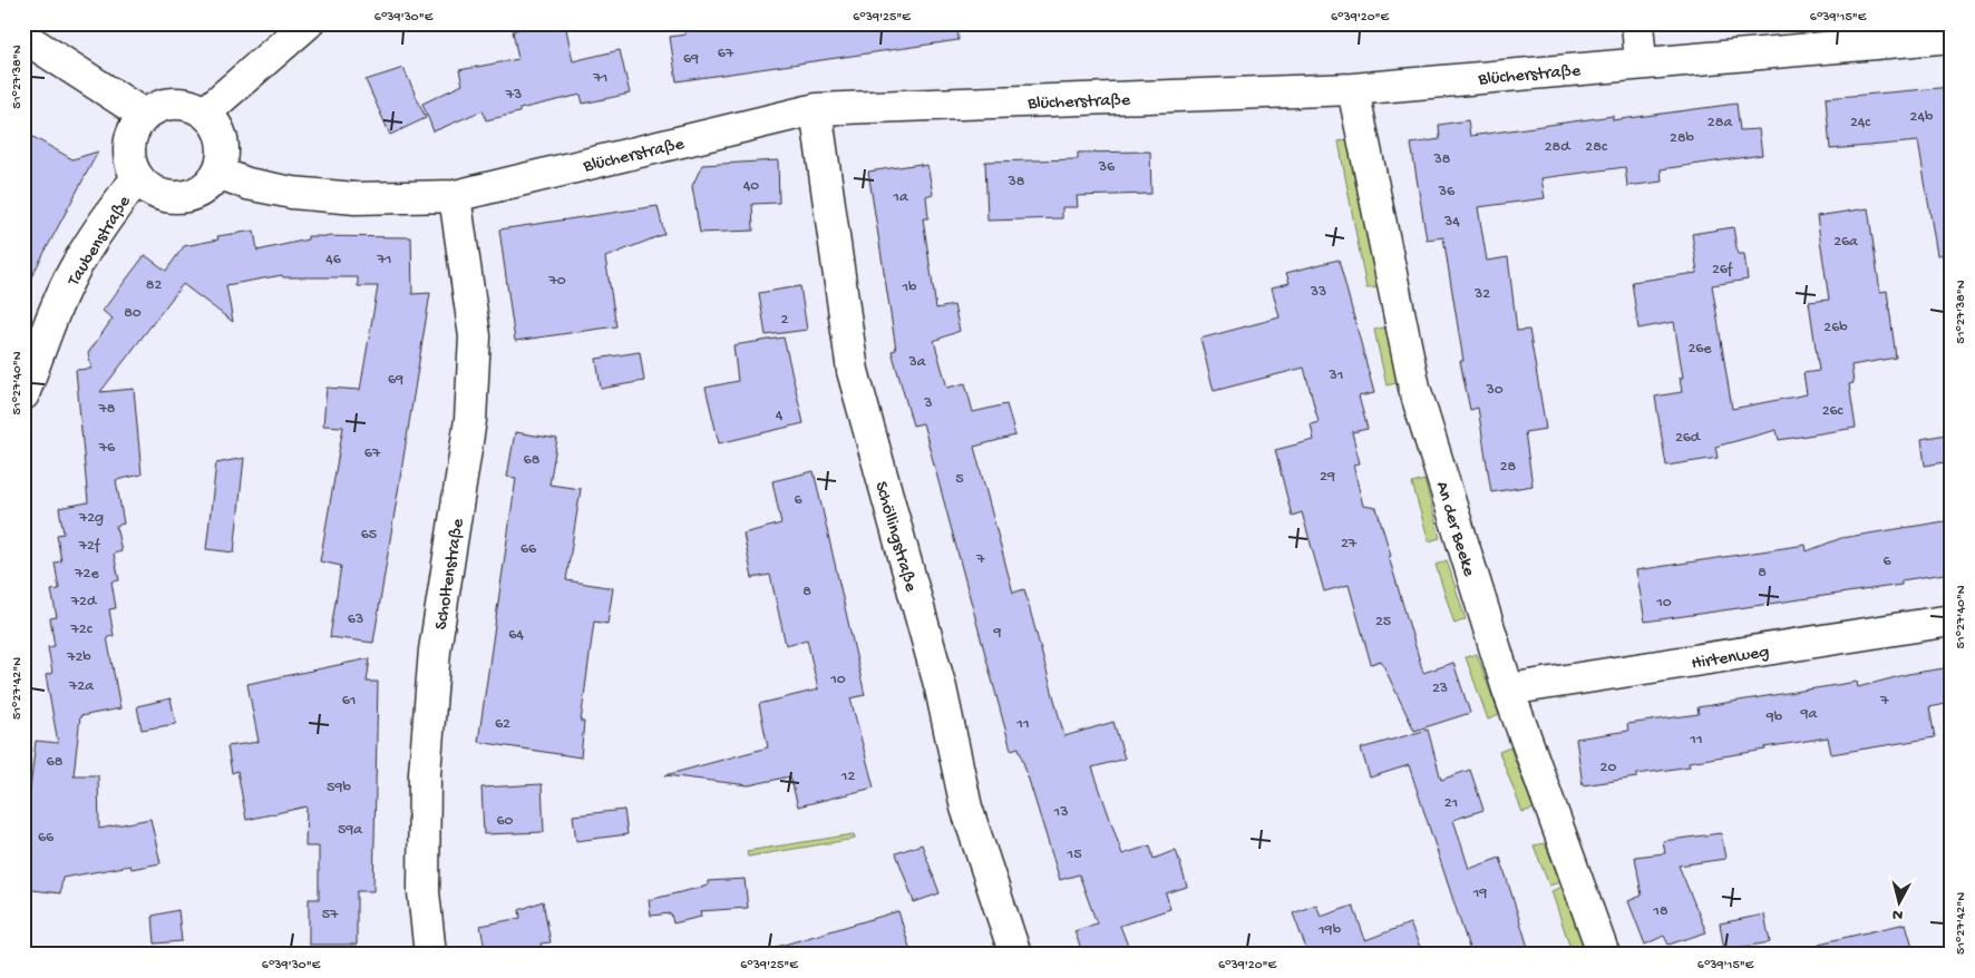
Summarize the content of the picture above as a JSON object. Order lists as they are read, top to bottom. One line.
{"streets":{"street":["Blücherstraße","Taubenstraße","An der Beeke","Schöllingstraße","Scholtenstraße","Hirtenweg"]},"crossings":[["Blücherstraße","Taubenstraße"],["Blücherstraße","An der Beeke"],["Blücherstraße","Schöllingstraße"],["Blücherstraße","Scholtenstraße"],["An der Beeke","Hirtenweg"]],"house_numbers":["67","69","71","73","24b","28a","24c","28b","28d","28c","38","36","38","40","36","1a","34","26a","46","71","26f","70","82","1b","33","32","80","2","26b","26e","3a","31","69","30","3","78","26c","4","26d","76","67","68","28","29","5","6","72g","65","27","72f","66","7","6","8","72e","8","72d","10","63","25","72c","9","64","72b","10","72a","23","61","7","9a","9b","62","11","11","68","20","12","59b","21","13","60","59a","66","15","19","18","57","19b"],"north":"bottom","coordinates":["6°39'30\"E","6°39'25\"E","6°39'20\"E","6°39'15\"E","51°27'38\"N","51°27'40\"N","51°27'42\"N"]}
